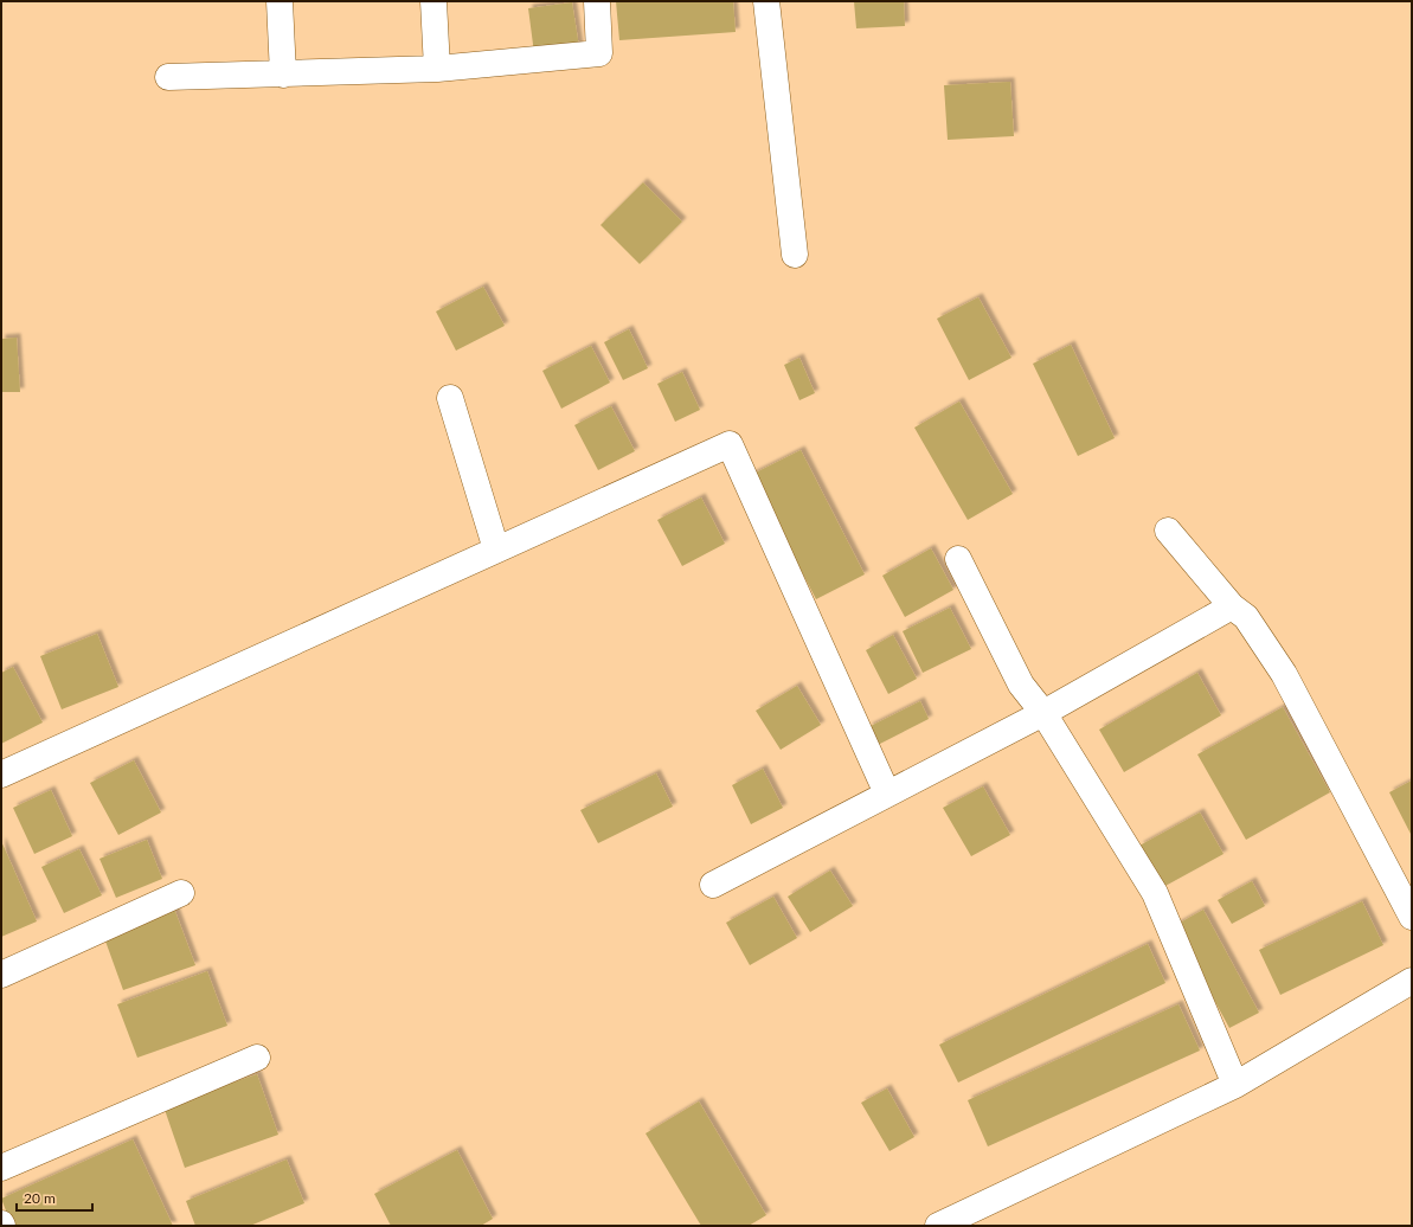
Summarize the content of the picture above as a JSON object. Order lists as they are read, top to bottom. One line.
{"scale_bar":"20 m"}
